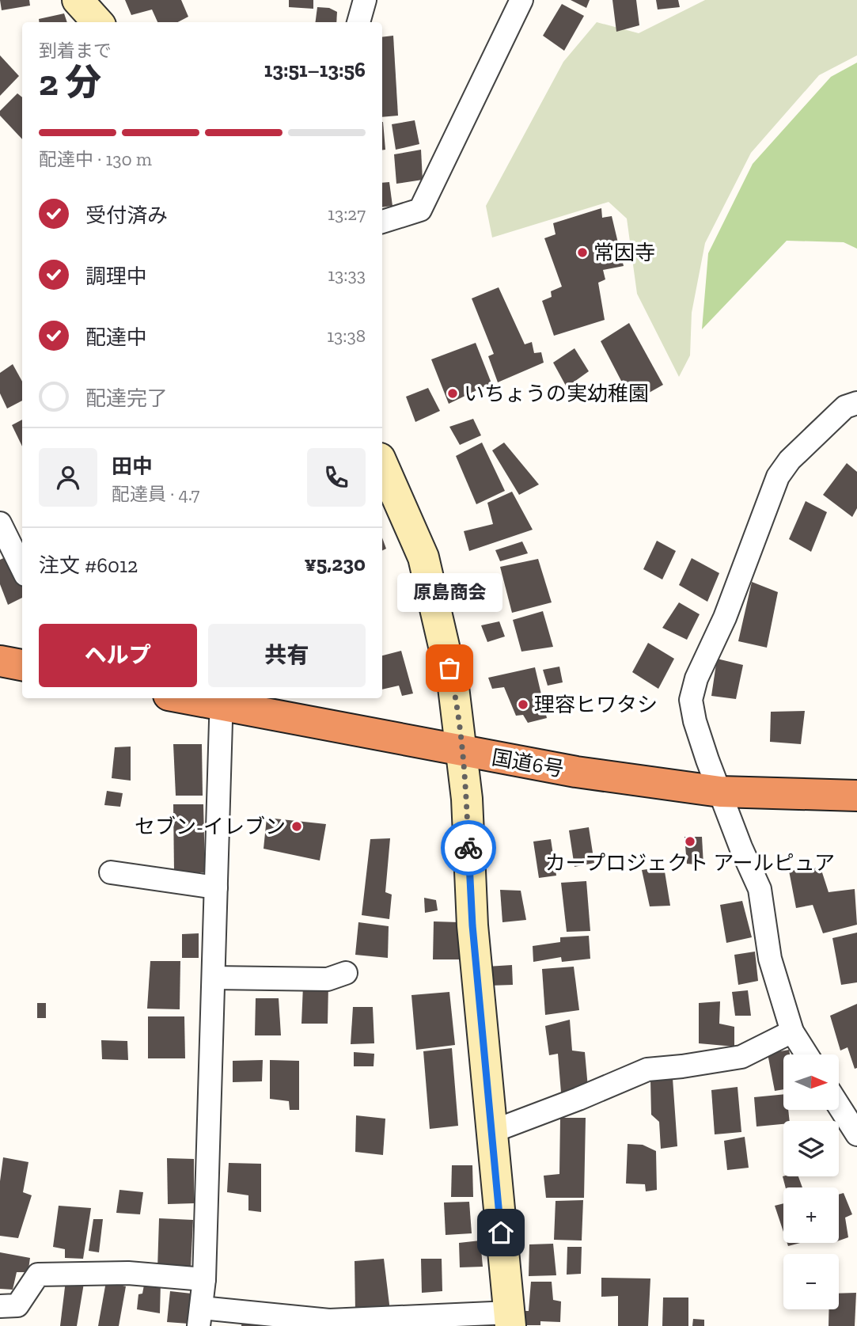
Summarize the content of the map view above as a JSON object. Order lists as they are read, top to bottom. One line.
{"streets":{"highway":["国道6号"]},"places":["常因寺","いちょうの実幼稚園","原島商会","理容ヒワタシ","セブン-イレブン","カープロジェクト アールピュア"],"north":"right","page":{"heading":["2 分","到着まで","13:51–13:56"],"panel":["田中","配達員 · 4.7","注文 #6012","¥5,230"],"bar":"配達中 · 130 m","list":[["受付済み","13:27"],["調理中","13:33"],["配達中","13:38"],"配達完了"],"bubble":"原島商会","buttons":["ヘルプ","共有"],"map_buttons":["+","−"]}}
